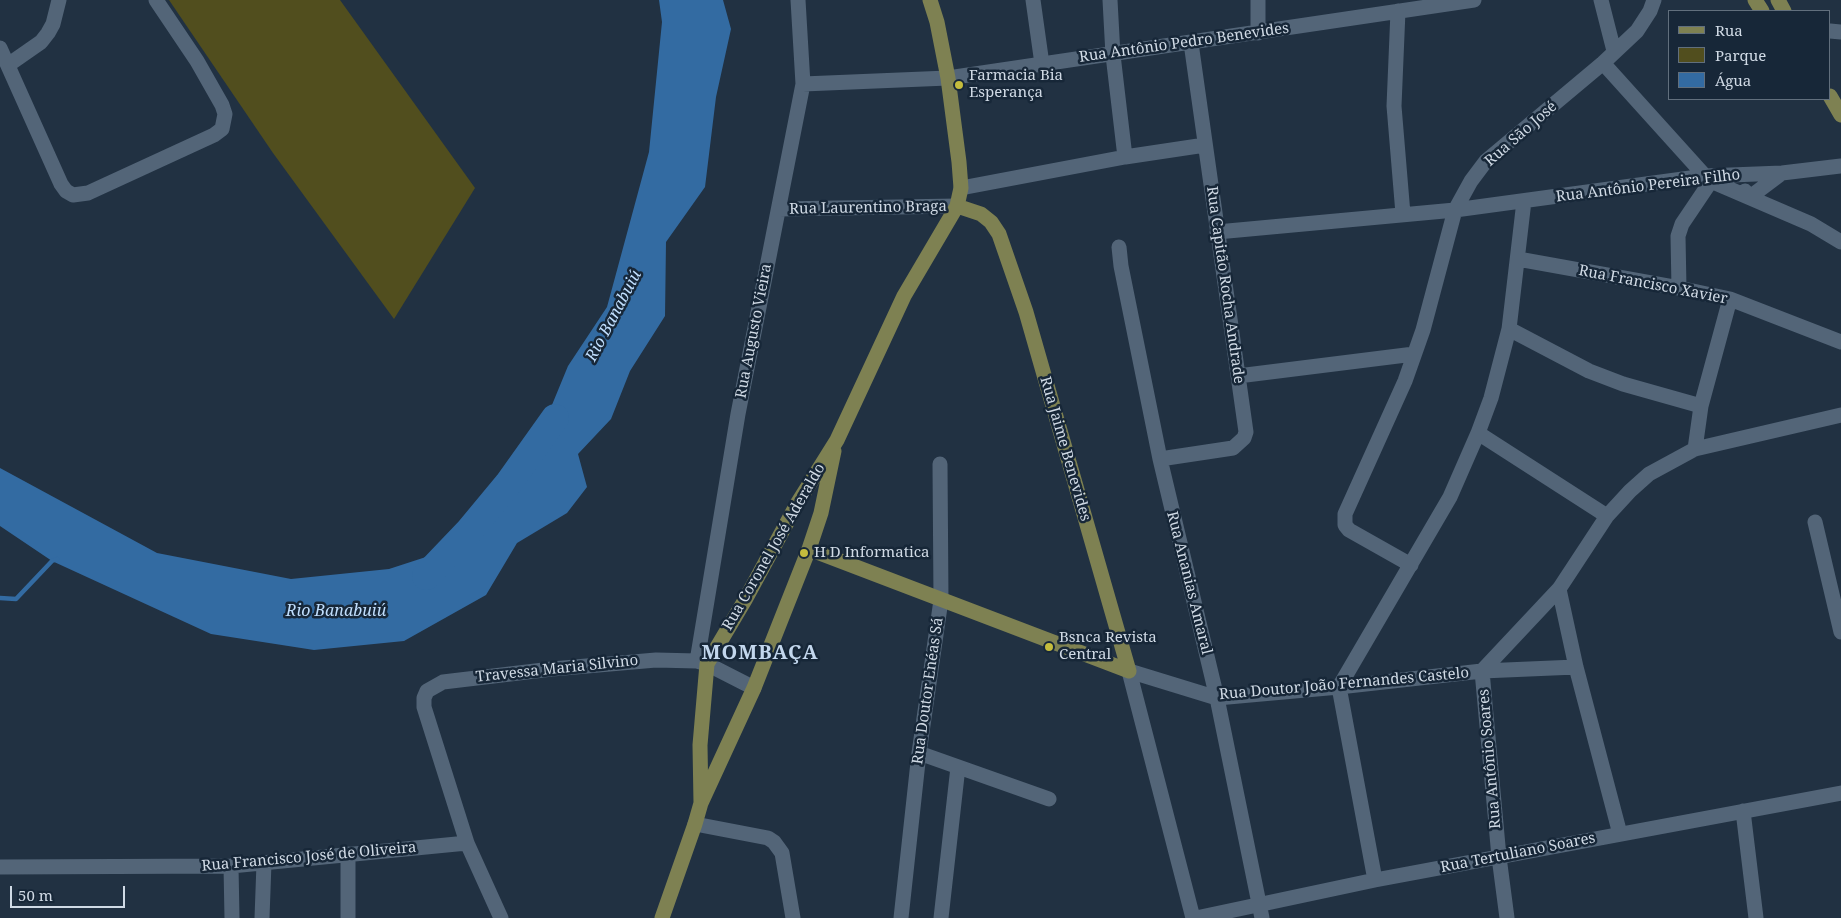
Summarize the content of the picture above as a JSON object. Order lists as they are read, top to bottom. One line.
{"streets":{"main road":["Rua Jaime Benevides","Rua Coronel José Aderaldo","Rua Doutor João Fernandes Castelo"],"street":["Rua Antônio Pedro Benevides","Rua São José","Rua Antônio Pereira Filho","Rua Laurentino Braga","Rua Capitão Rocha Andrade","Rua Francisco Xavier","Rua Augusto Vieira","Rua Ananias Amaral","Travessa Maria Silvino","Rua Doutor Enéas Sá","Rua Antônio Soares","Rua Tertuliano Soares","Rua Francisco José de Oliveira"]},"crossings":[["Rua Antônio Pedro Benevides","Rua Capitão Rocha Andrade"],["Rua Antônio Pedro Benevides","Rua Augusto Vieira"],["Rua São José","Rua Antônio Pereira Filho"],["Rua Laurentino Braga","Rua Augusto Vieira"],["Rua Laurentino Braga","Rua Jaime Benevides"],["Rua Laurentino Braga","Rua Coronel José Aderaldo"],["Rua Capitão Rocha Andrade","Rua Ananias Amaral"],["Rua Augusto Vieira","Rua Coronel José Aderaldo"],["Rua Augusto Vieira","Travessa Maria Silvino"],["Rua Jaime Benevides","Rua Coronel José Aderaldo"],["Rua Jaime Benevides","Rua Doutor João Fernandes Castelo"],["Rua Jaime Benevides","Rua Tertuliano Soares"],["Rua Coronel José Aderaldo","Travessa Maria Silvino"],["Rua Coronel José Aderaldo","Rua Doutor João Fernandes Castelo"],["Rua Ananias Amaral","Rua Doutor João Fernandes Castelo"],["Rua Ananias Amaral","Rua Tertuliano Soares"],["Travessa Maria Silvino","Rua Francisco José de Oliveira"],["Rua Doutor João Fernandes Castelo","Rua Doutor Enéas Sá"],["Rua Doutor João Fernandes Castelo","Rua Antônio Soares"],["Rua Antônio Soares","Rua Tertuliano Soares"]],"districts":["MOMBAÇA"],"water":["Rio Banabuiú"],"places":["Farmacia Bia Esperança","H D Informatica","Bsnca Revista Central"],"legend":["Rua","Parque","Água"],"scale_bar":"50 m"}
